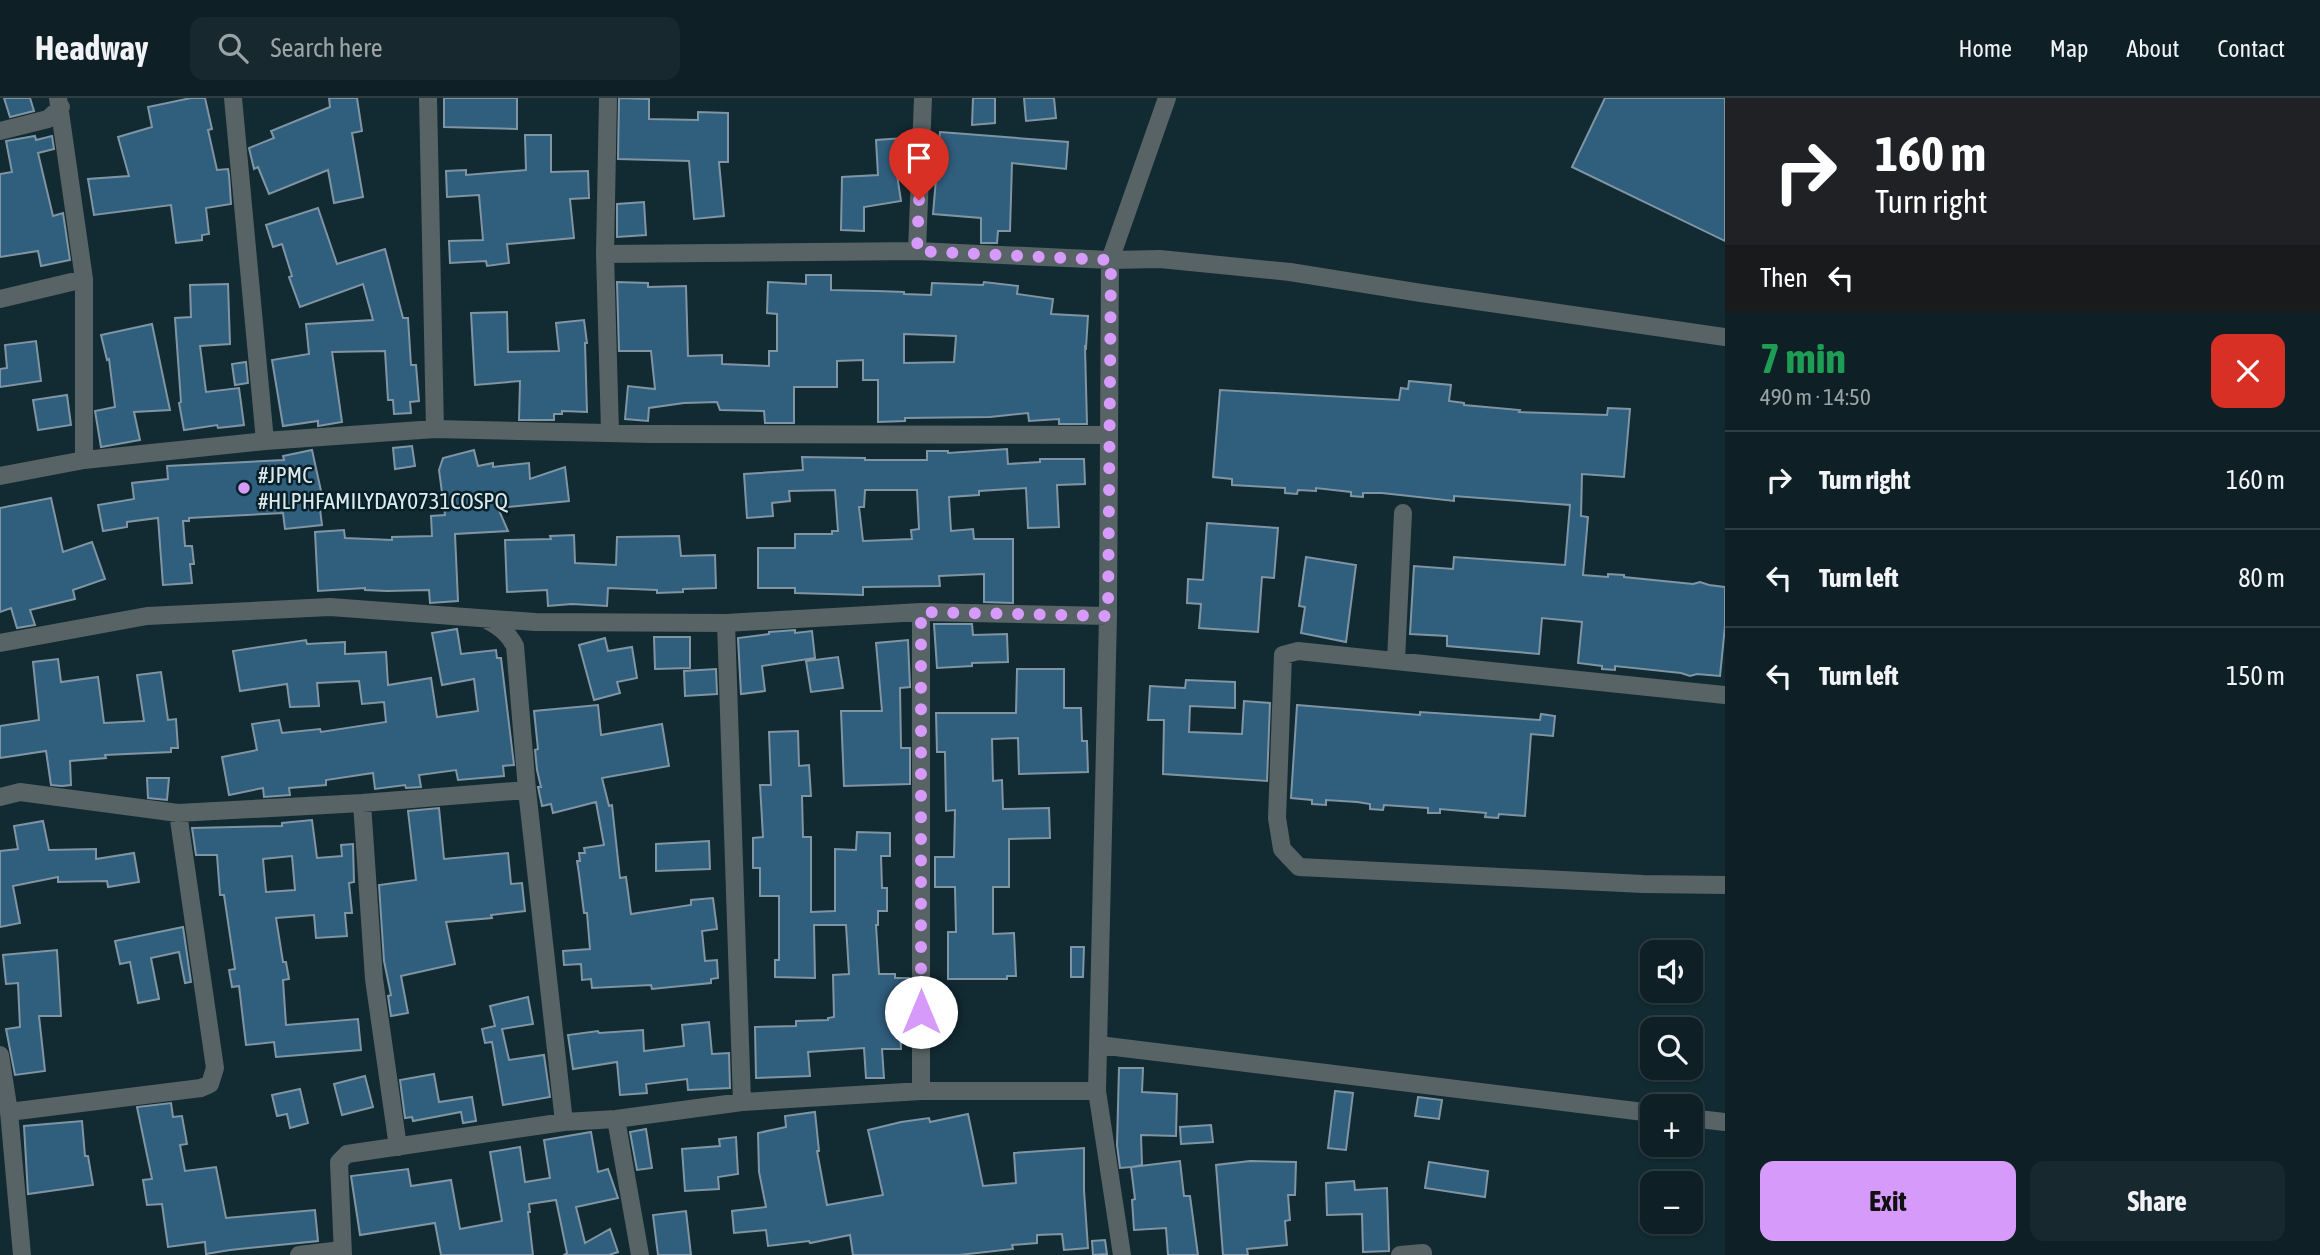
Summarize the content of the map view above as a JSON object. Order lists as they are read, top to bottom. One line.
{"places":["#JPMC #HLPHFAMILYDAY0731COSPQ"],"page":{"header":"Headway","search":"Search here","nav":["Home","Map","About","Contact"],"turn":["160 m","Turn right"],"then":"Then","heading":["7 min","490 m · 14:50"],"list":[{"name":"Turn right","value":"160 m"},{"name":"Turn left","value":"80 m"},{"name":"Turn left","value":"150 m"}],"map_buttons":["+","−"],"buttons":["Exit","Share"]}}
